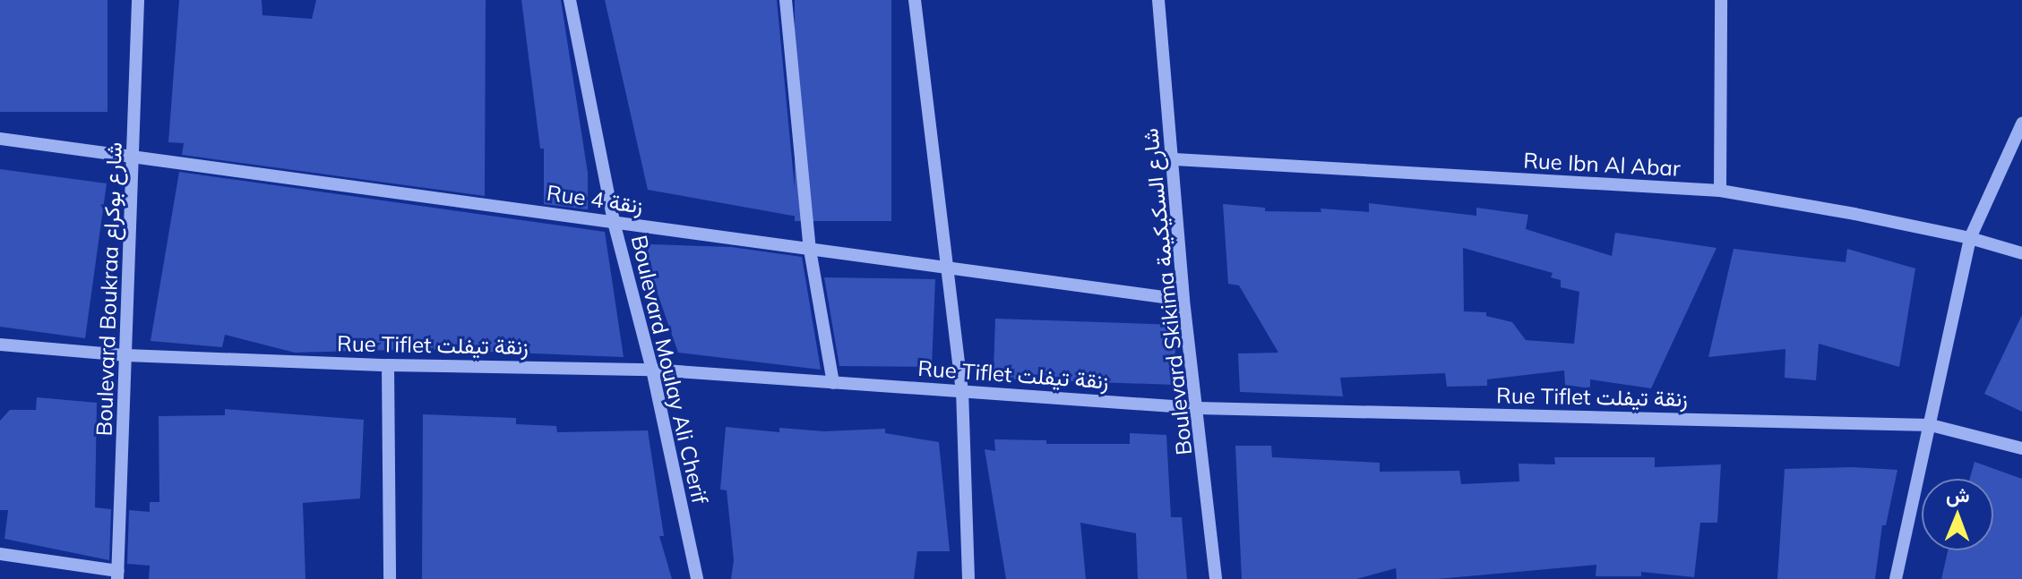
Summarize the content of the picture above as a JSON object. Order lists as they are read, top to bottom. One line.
{"streets":{"street":["Rue Ibn Al Abar","Rue 4 زنقة","Boulevard Boukraa شارع بوكراع","Boulevard Skikima شارع السكيكيمة","Rue Tiflet زنقة تيفلت","Boulevard Moulay Ali Cherif"]},"crossings":[["Rue Ibn Al Abar","Boulevard Skikima شارع السكيكيمة"],["Rue 4 زنقة","Boulevard Boukraa شارع بوكراع"],["Rue 4 زنقة","Boulevard Skikima شارع السكيكيمة"],["Rue 4 زنقة","Boulevard Moulay Ali Cherif"],["Boulevard Boukraa شارع بوكراع","Rue Tiflet زنقة تيفلت"],["Boulevard Skikima شارع السكيكيمة","Rue Tiflet زنقة تيفلت"],["Rue Tiflet زنقة تيفلت","Boulevard Moulay Ali Cherif"]],"north":"top"}
